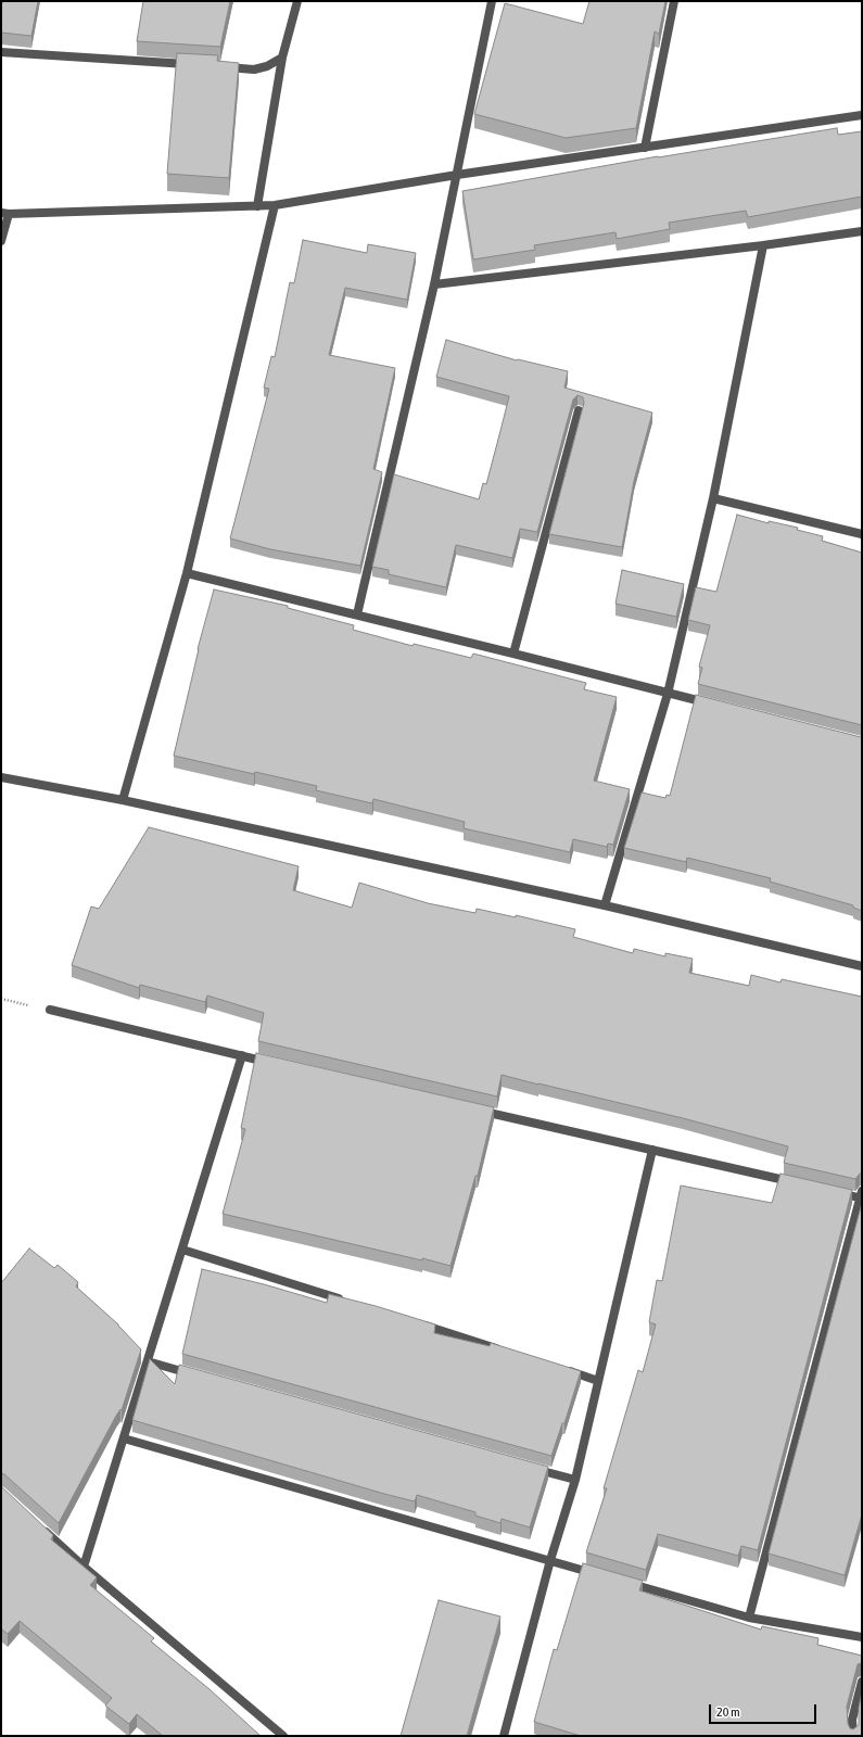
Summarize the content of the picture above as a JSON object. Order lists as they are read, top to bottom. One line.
{"scale_bar":"20 m"}
